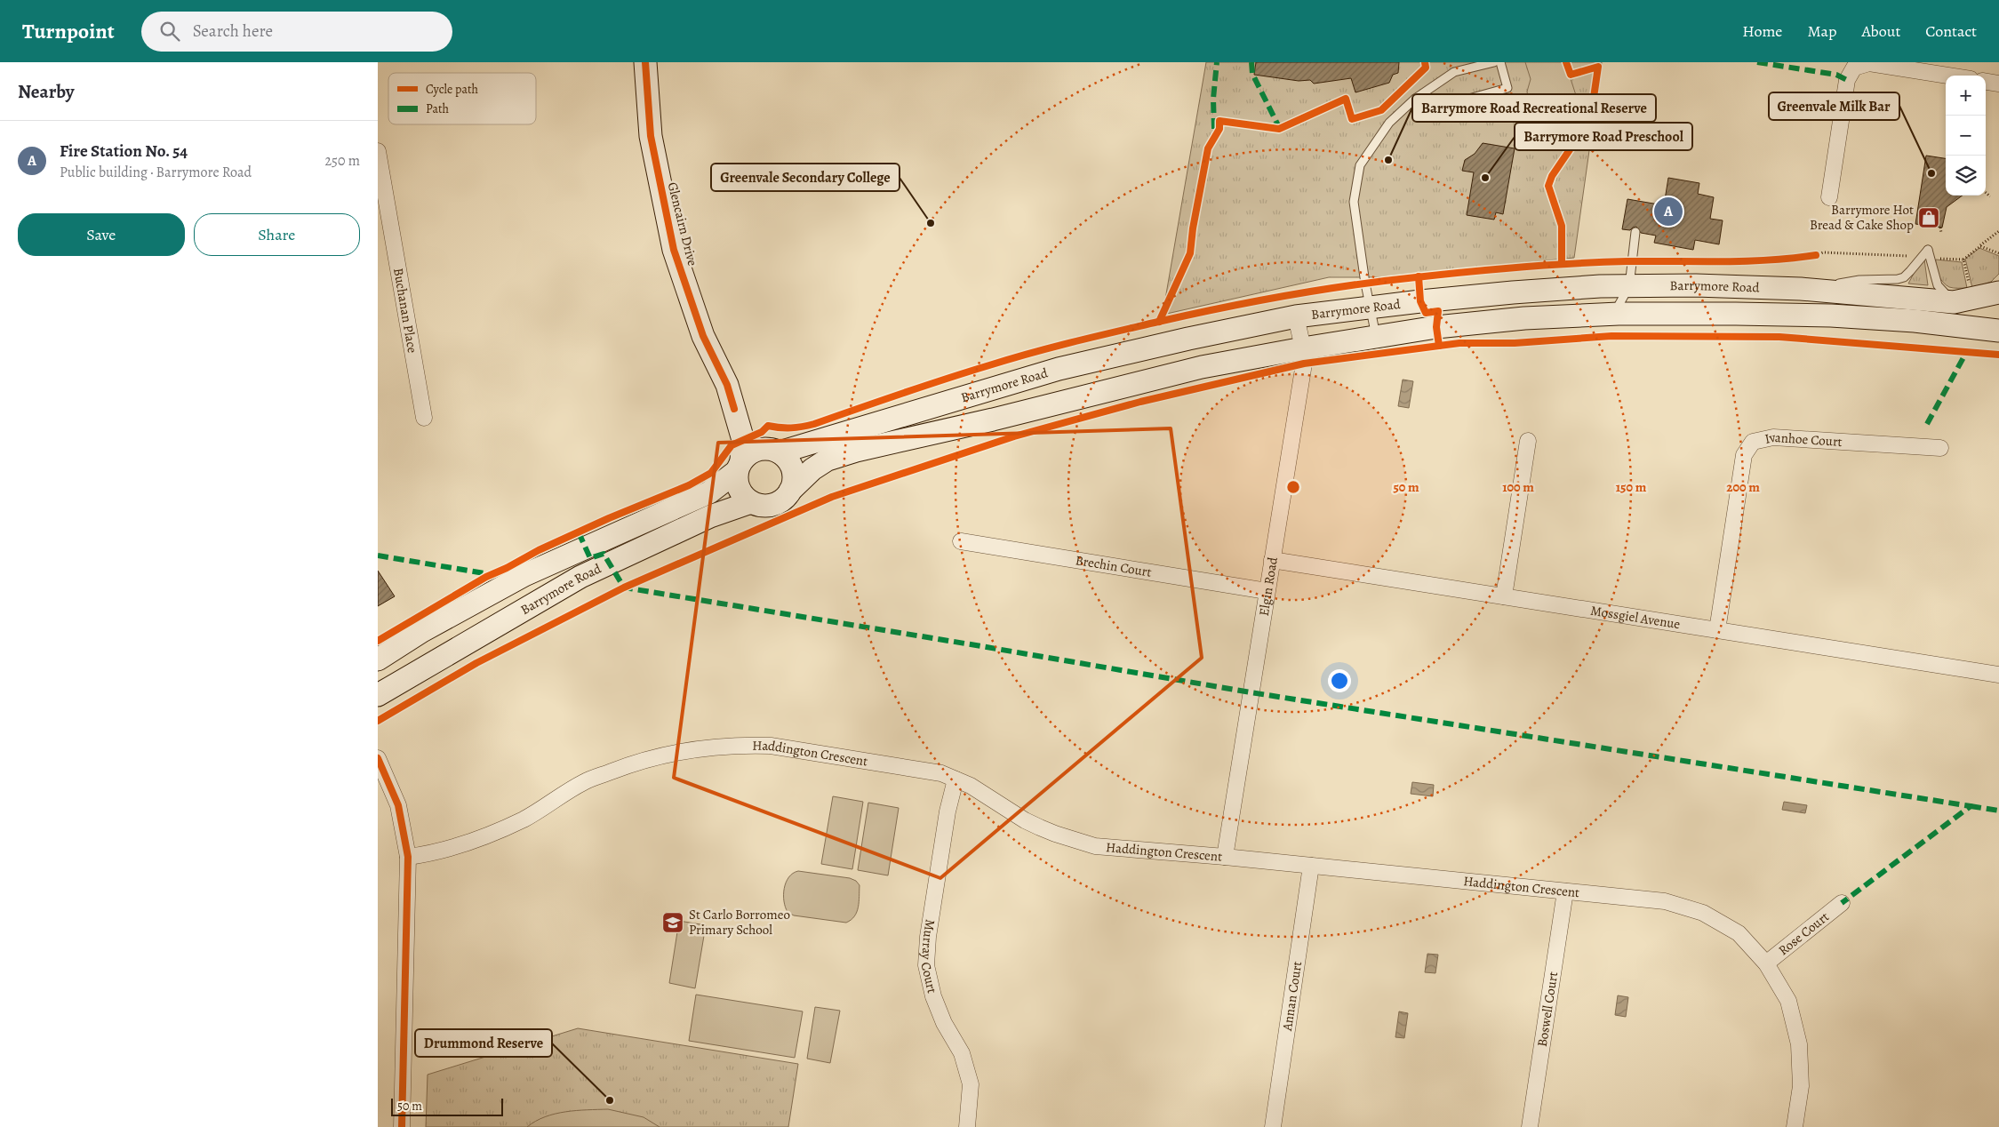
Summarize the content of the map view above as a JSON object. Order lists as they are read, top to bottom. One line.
{"streets":{"street":["Glencairn Drive","Barrymore Road","Buchanan Place","Ivanhoe Court","Brechin Court","Elgin Road","Mossgiel Avenue","Haddington Crescent","Rose Court","Murray Court","Annan Court","Boswell Court"]},"crossings":[["Glencairn Drive","Barrymore Road"],["Barrymore Road","Elgin Road"],["Ivanhoe Court","Mossgiel Avenue"],["Brechin Court","Elgin Road"],["Elgin Road","Mossgiel Avenue"],["Elgin Road","Haddington Crescent"],["Haddington Crescent","Rose Court"],["Haddington Crescent","Murray Court"],["Haddington Crescent","Annan Court"],["Haddington Crescent","Boswell Court"]],"places":{"other":["Barrymore Road Recreational Reserve","Greenvale Milk Bar","Barrymore Road Preschool","Greenvale Secondary College","Drummond Reserve"],"shop":["Barrymore Hot Bread & Cake Shop"],"school or university":["St Carlo Borromeo Primary School"]},"legend":["Cycle path","Path"],"scale_bar":"50 m","page":{"header":"Turnpoint","search":"Search here","nav":["Home","Map","About","Contact"],"heading":"Nearby","map_buttons":["+","−"],"list":[{"mark":"A","name":"Fire Station No. 54","note":"Public building · Barrymore Road","value":"250 m"}],"pins":"A","buttons":["Save","Share"],"scale":"50 m"},"rings":["50 m","100 m","150 m","200 m"]}
